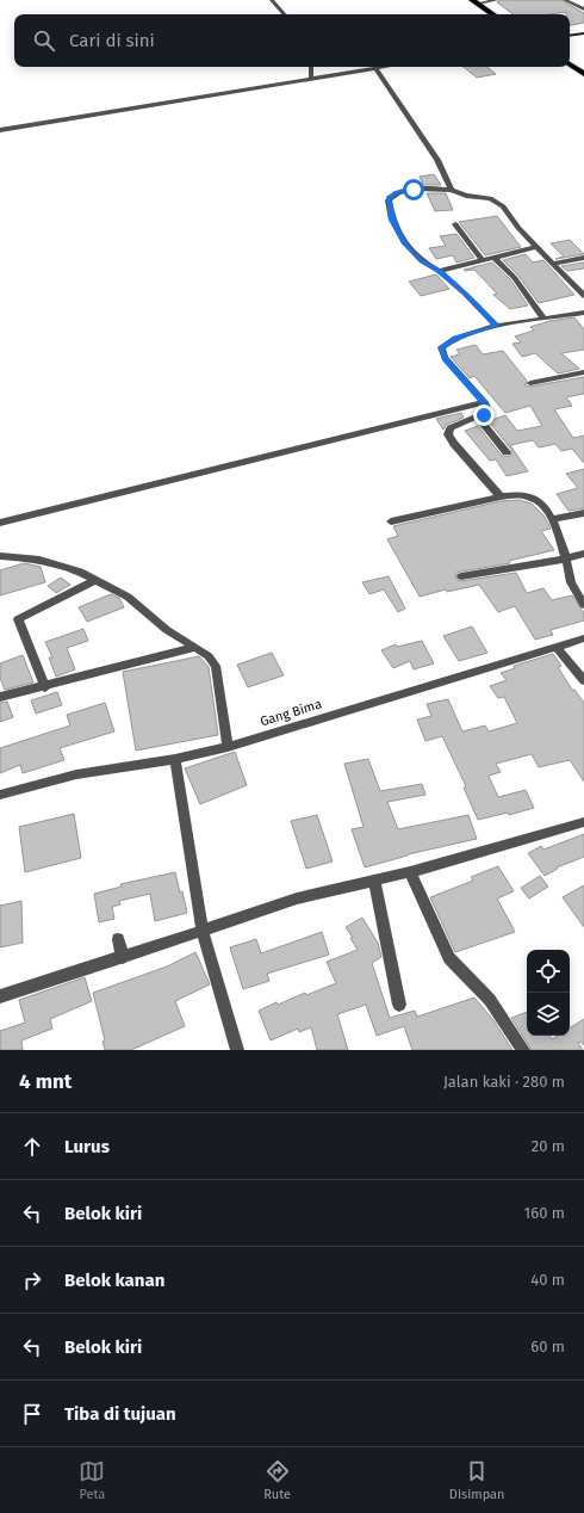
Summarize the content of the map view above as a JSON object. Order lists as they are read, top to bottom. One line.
{"streets":{"street":["Gang Bima"]},"page":{"search":"Cari di sini","heading":["4 mnt","Jalan kaki · 280 m"],"list":[["Lurus","20 m"],["Belok kiri","160 m"],["Belok kanan","40 m"],["Belok kiri","60 m"],"Tiba di tujuan"],"nav":["Peta","Rute","Disimpan"]}}
